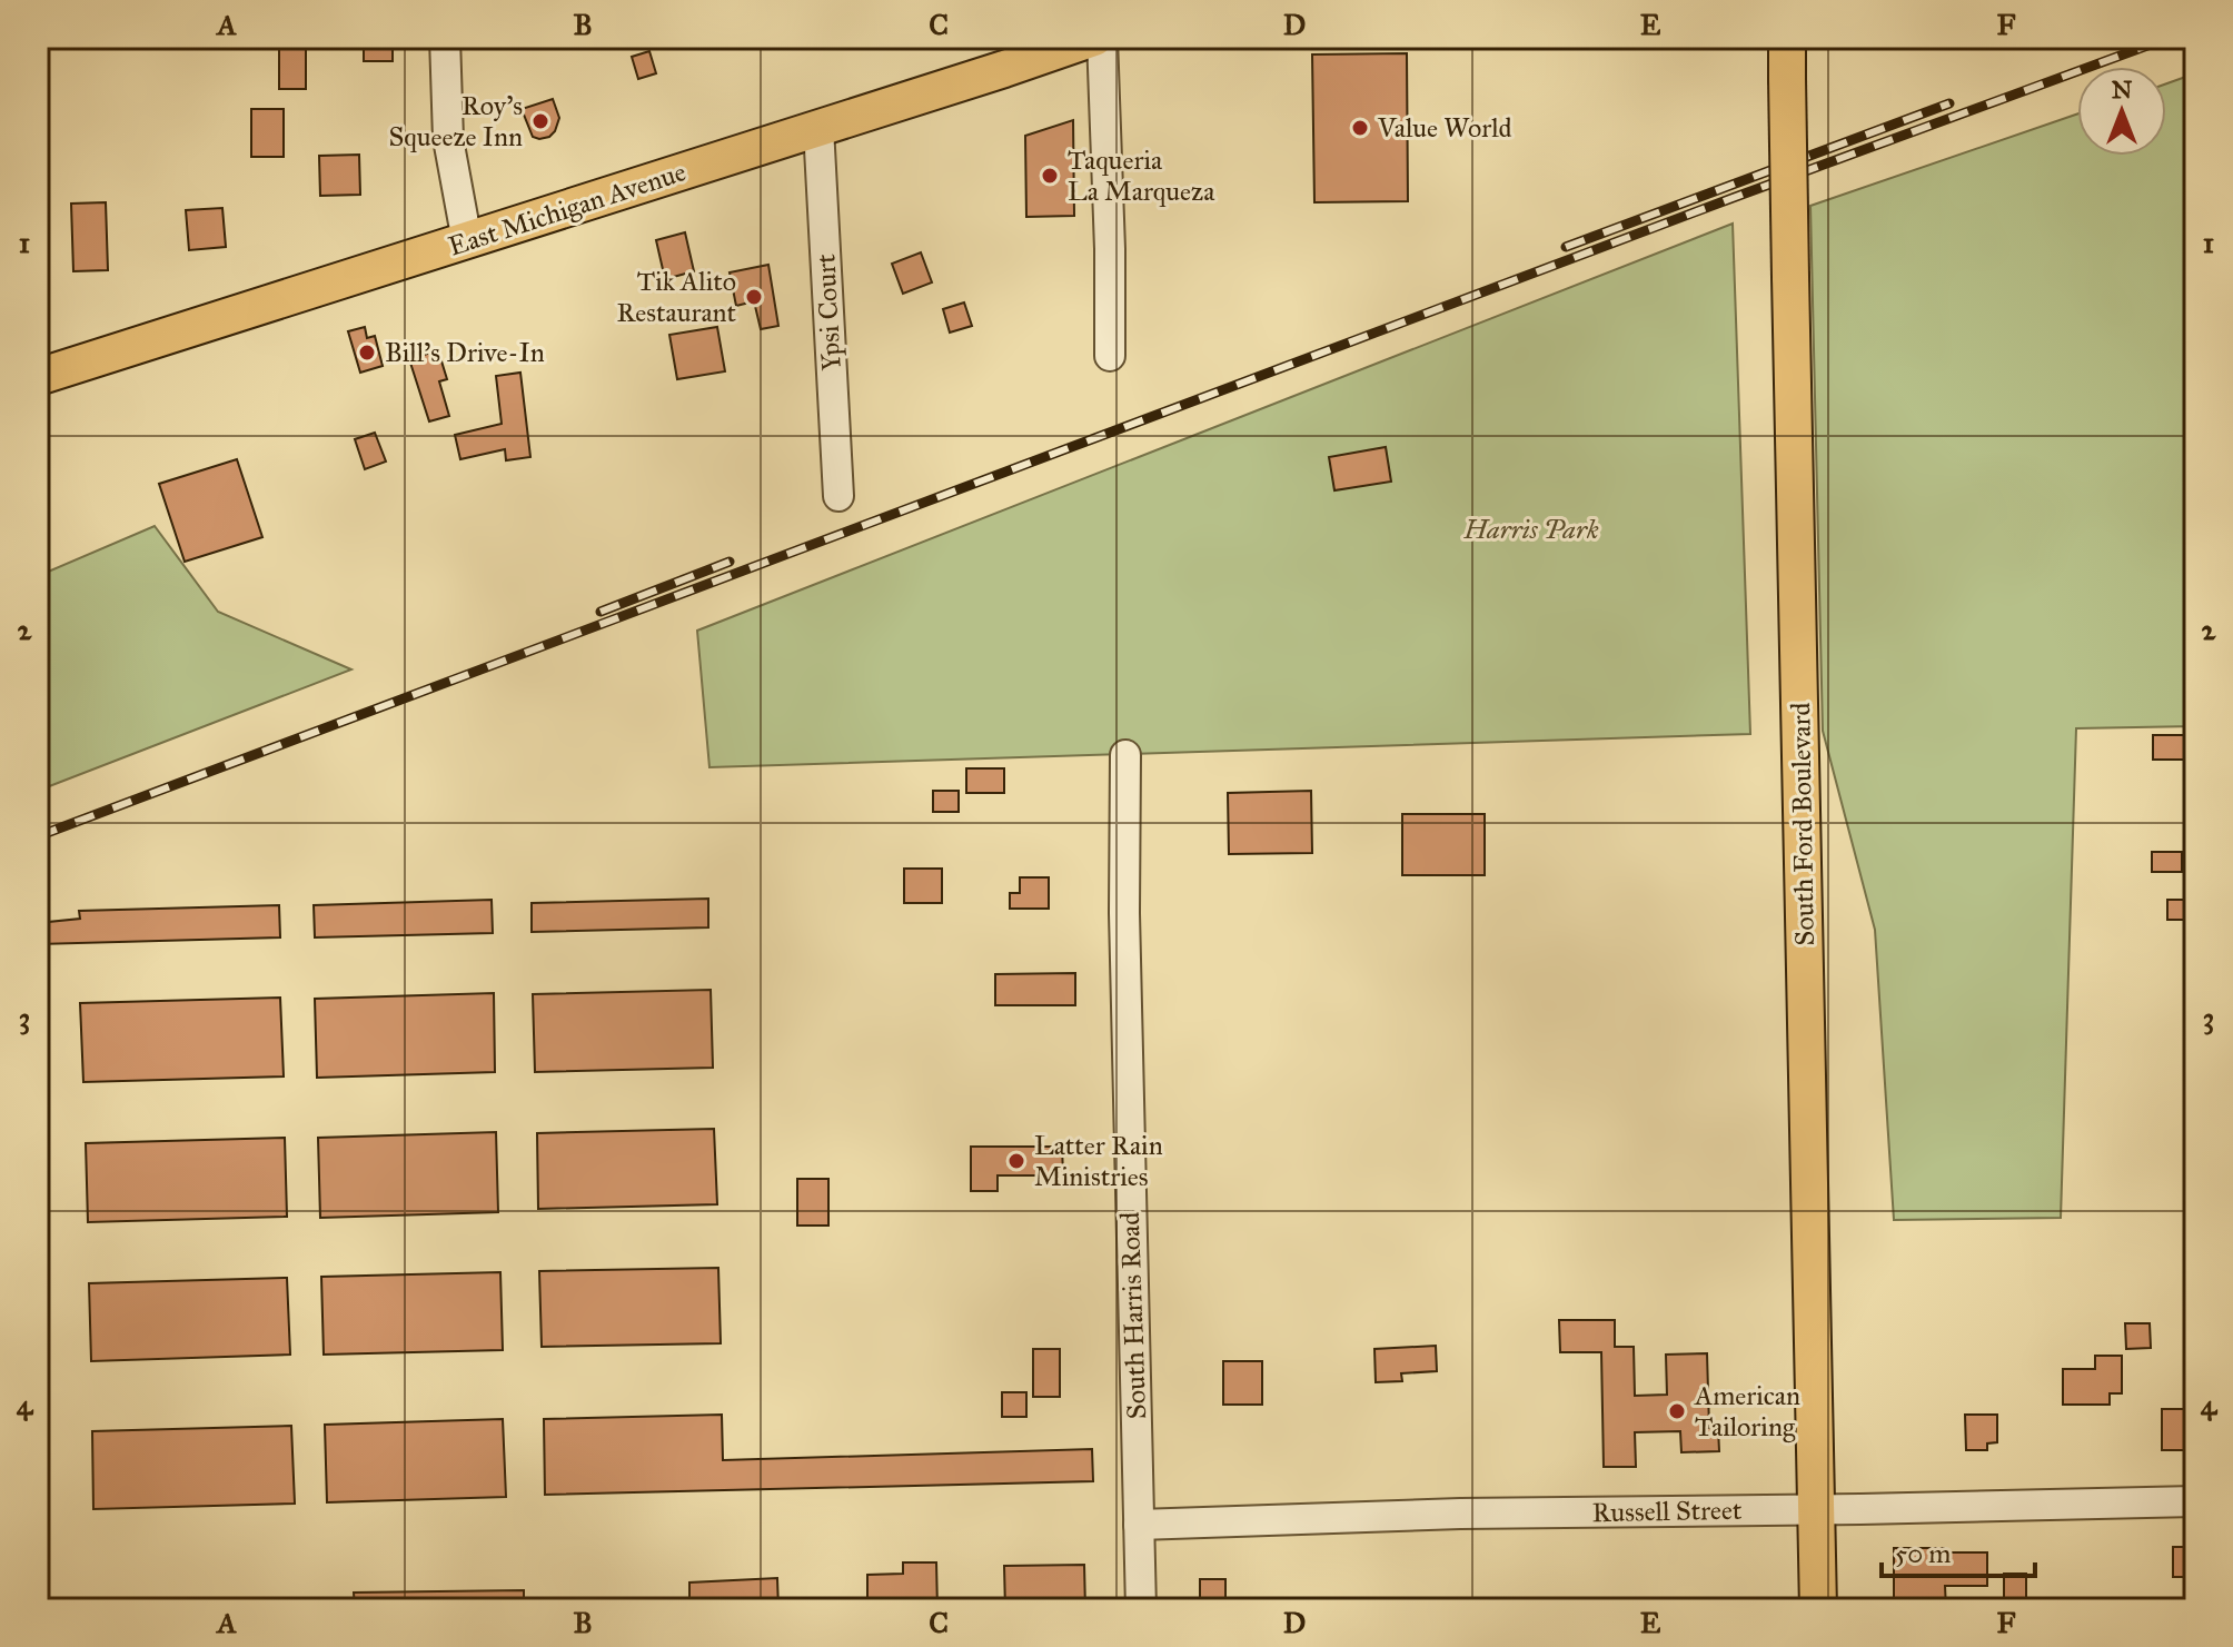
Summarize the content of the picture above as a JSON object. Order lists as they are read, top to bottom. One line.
{"streets":{"main road":["East Michigan Avenue","South Ford Boulevard"],"street":["Ypsi Court","South Harris Road","Russell Street"]},"crossings":[["East Michigan Avenue","Ypsi Court"],["South Ford Boulevard","Russell Street"],["South Harris Road","Russell Street"]],"parks":["Harris Park"],"places":["Roy's Squeeze Inn","Value World","Taqueria La Marqueza","Tik Alito Restaurant","Bill's Drive-In","Latter Rain Ministries","American Tailoring"],"scale_bar":"50 m","north":"top","grid":{"columns":["A","B","C","D","E","F"],"rows":["1","2","3","4"]}}
